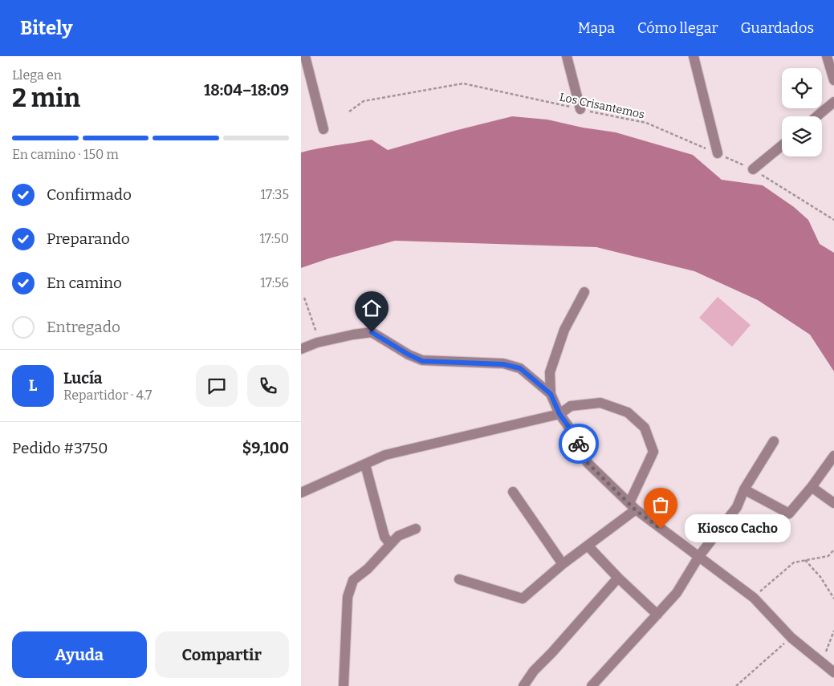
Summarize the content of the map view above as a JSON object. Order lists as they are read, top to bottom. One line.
{"streets":{"path":["Los Crisantemos"]},"places":["Kiosco Cacho"],"page":{"header":"Bitely","nav":["Mapa","Cómo llegar","Guardados"],"heading":["2 min","Llega en","18:04–18:09"],"panel":["Lucía","Repartidor · 4.7","Pedido #3750","$9,100"],"bar":"En camino · 150 m","list":[["Confirmado","17:35"],["Preparando","17:50"],["En camino","17:56"],"Entregado"],"round":"L","bubble":"Kiosco Cacho","buttons":["Ayuda","Compartir"]}}
